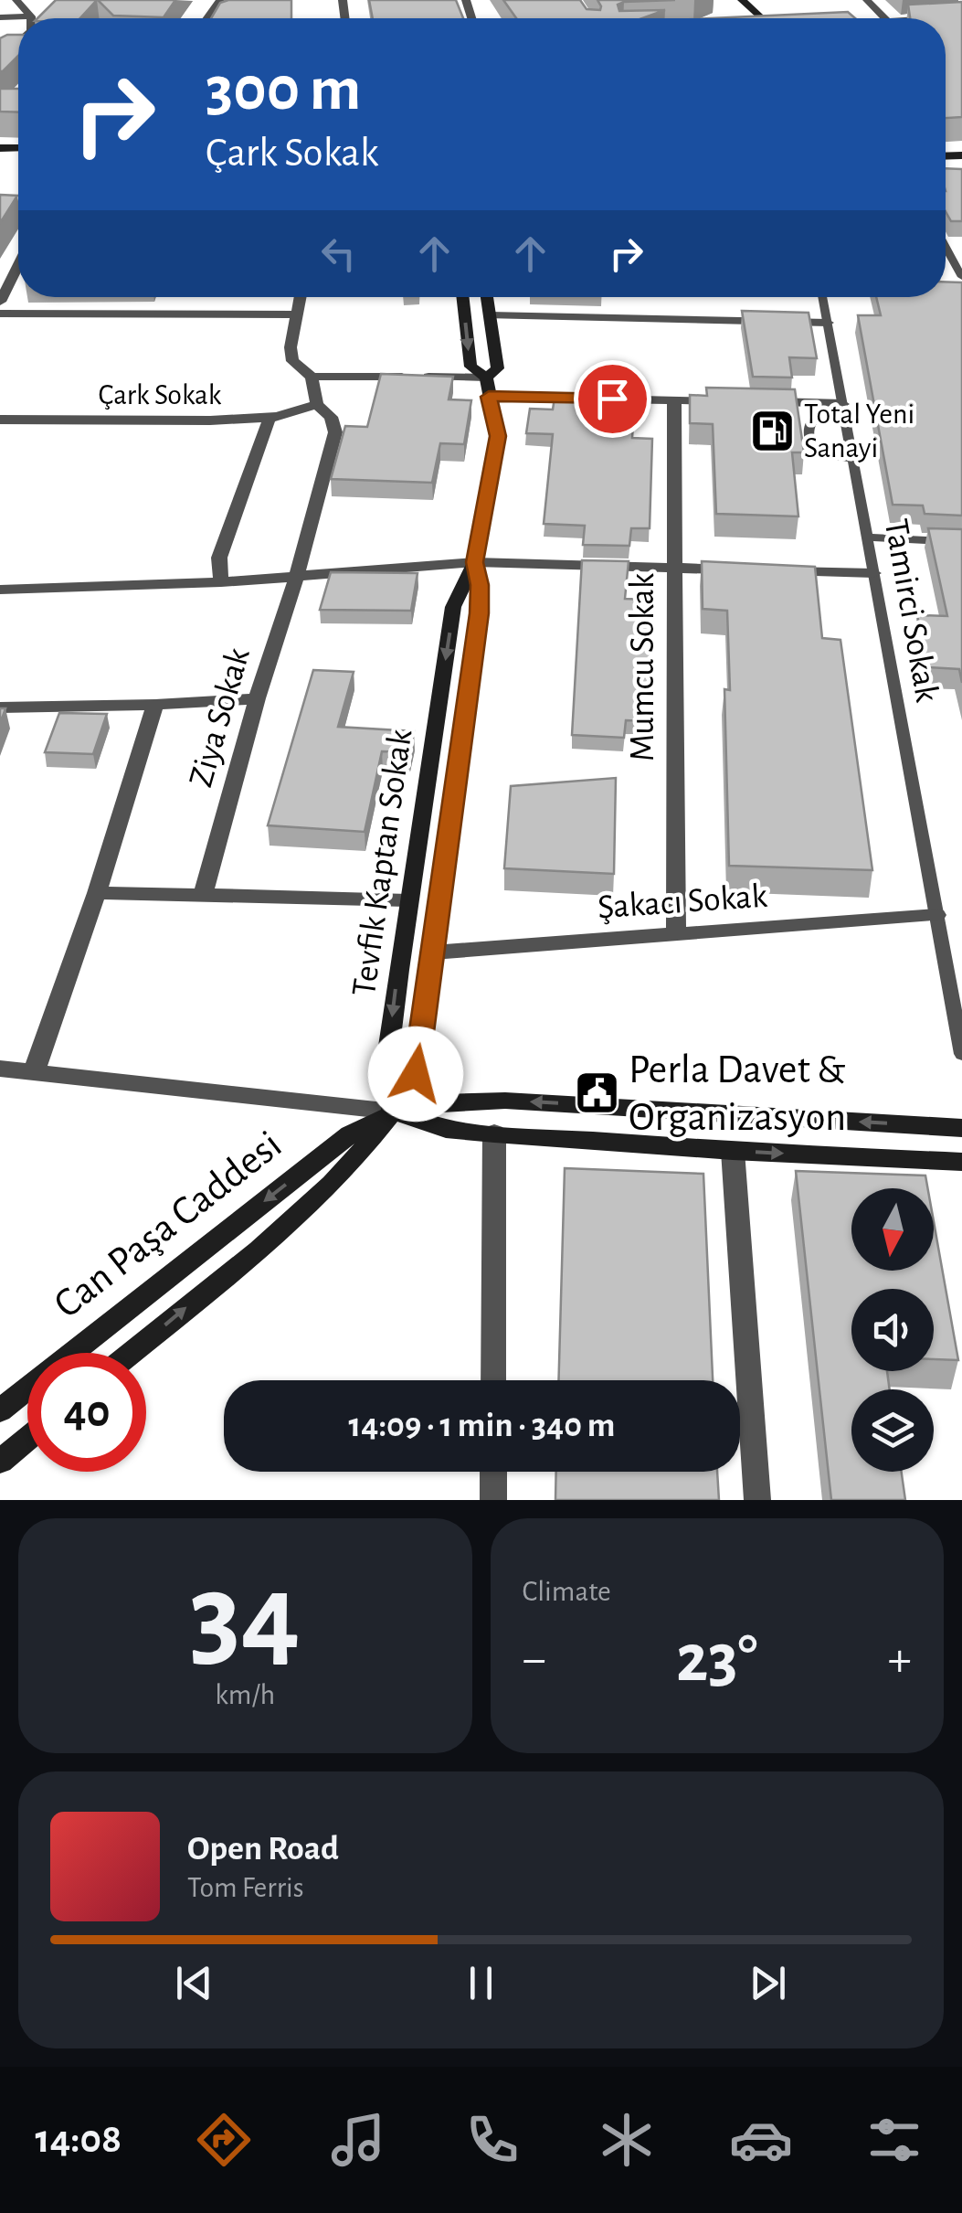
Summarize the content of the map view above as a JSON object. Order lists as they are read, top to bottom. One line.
{"streets":{"street":["Çark Sokak","Mumcu Sokak","Ziya Sokak","Tevfik Kaptan Sokak","Şakacı Sokak","Can Paşa Caddesi"],"lane":["Tamirci Sokak"]},"crossings":[["Çark Sokak","Ziya Sokak"],["Tamirci Sokak","Şakacı Sokak"],["Mumcu Sokak","Şakacı Sokak"],["Tevfik Kaptan Sokak","Şakacı Sokak"],["Tevfik Kaptan Sokak","Can Paşa Caddesi"]],"places":{"fuel station":["Total Yeni Sanayi"],"public building":["Perla Davet & Organizasyon"]},"north":"bottom","page":{"turn":["300 m","Çark Sokak"],"limit":"40","trip":"14:09 · 1 min · 340 m","tile":[["34","km/h"],"Climate"],"heat":["−","23°","+"],"song":["Open Road","Tom Ferris"],"tabs":"14:08"}}
